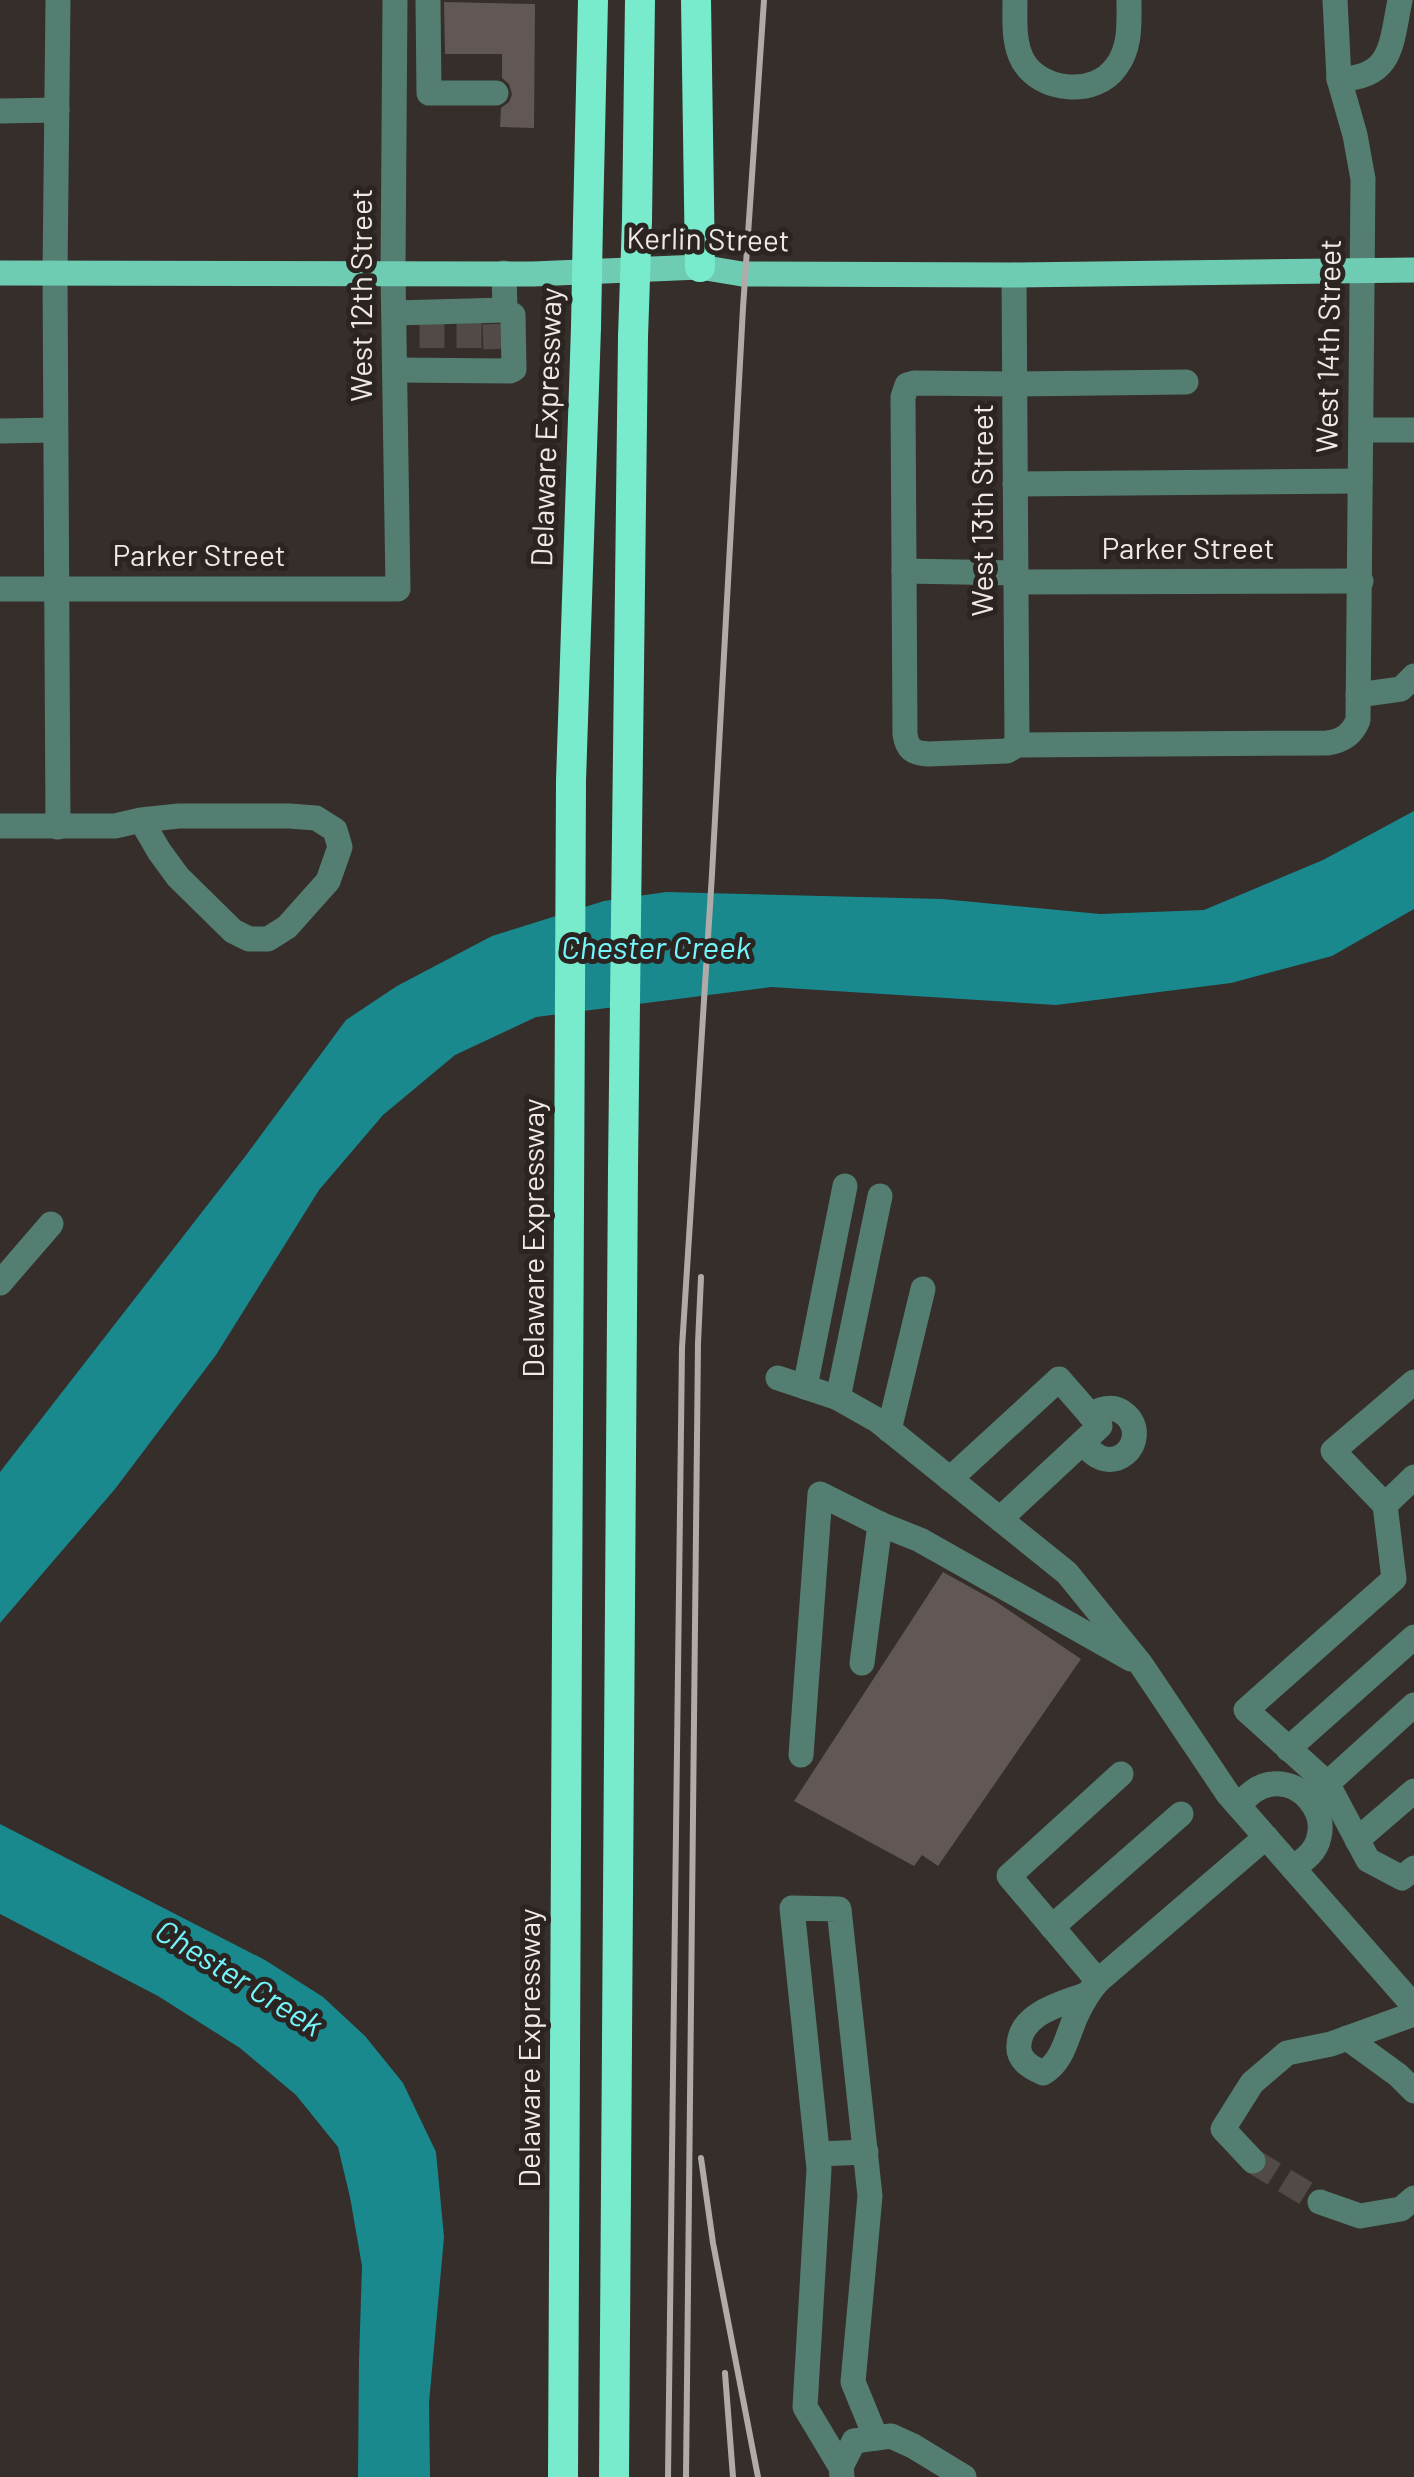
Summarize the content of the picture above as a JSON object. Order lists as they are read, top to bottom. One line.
{"streets":{"highway":["Delaware Expressway"],"main road":["Kerlin Street"],"street":["West 12th Street","West 14th Street","West 13th Street","Parker Street"]},"crossings":[["Kerlin Street","West 12th Street"],["Kerlin Street","West 14th Street"],["Kerlin Street","West 13th Street"],["West 12th Street","Parker Street"],["West 14th Street","West 13th Street"],["West 14th Street","Parker Street"],["West 13th Street","Parker Street"]],"water":["Chester Creek"]}
